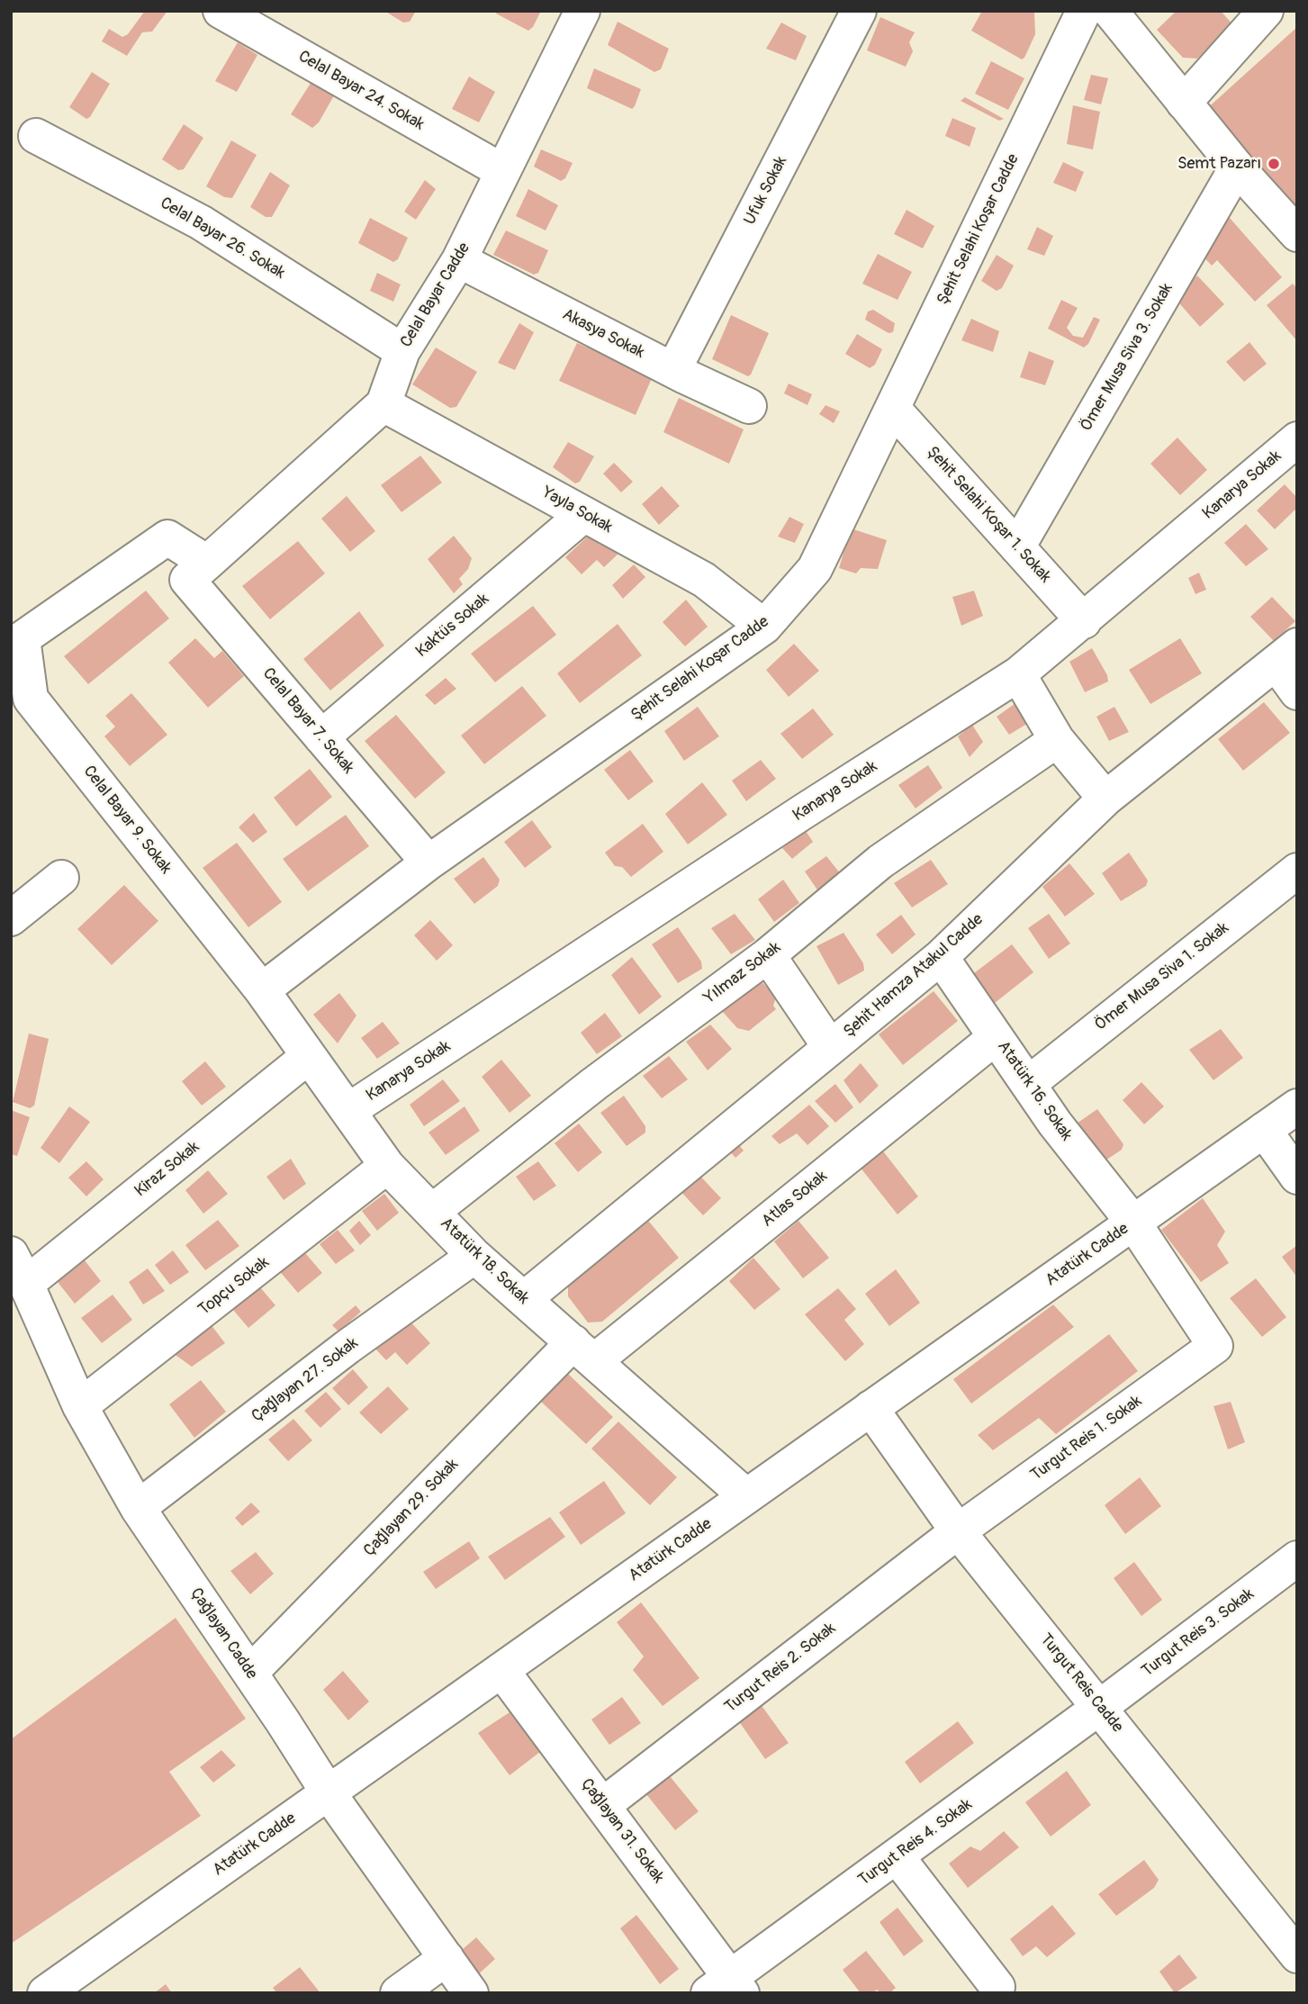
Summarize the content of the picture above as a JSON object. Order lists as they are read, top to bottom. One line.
{"streets":{"street":["Celal Bayar 24. Sokak","Ufuk Sokak","Şehit Selahi Koşar Cadde","Celal Bayar 26. Sokak","Celal Bayar Cadde","Akasya Sokak","Ömer Musa Siva 3. Sokak","Kanarya Sokak","Yayla Sokak","Şehit Selahi Koşar 1. Sokak","Kaktüs Sokak","Celal Bayar 7. Sokak","Celal Bayar 9. Sokak","Yılmaz Sokak","Şehit Hamza Atakul Cadde","Ömer Musa Siva 1. Sokak","Atatürk 16. Sokak","Kiraz Sokak","Atlas Sokak","Atatürk Cadde","Atatürk 18. Sokak","Topçu Sokak","Çağlayan 27. Sokak","Turgut Reis 1. Sokak","Çağlayan 29. Sokak","Turgut Reis 3. Sokak","Çağlayan Cadde","Turgut Reis 2. Sokak","Turgut Reis Cadde","Çağlayan 31. Sokak","Turgut Reis 4. Sokak"]},"crossings":[["Celal Bayar 24. Sokak","Celal Bayar Cadde"],["Ufuk Sokak","Akasya Sokak"],["Şehit Selahi Koşar Cadde","Yayla Sokak"],["Şehit Selahi Koşar Cadde","Şehit Selahi Koşar 1. Sokak"],["Şehit Selahi Koşar Cadde","Celal Bayar 7. Sokak"],["Şehit Selahi Koşar Cadde","Celal Bayar 9. Sokak"],["Şehit Selahi Koşar Cadde","Atatürk 18. Sokak"],["Celal Bayar 26. Sokak","Celal Bayar Cadde"],["Celal Bayar Cadde","Akasya Sokak"],["Celal Bayar Cadde","Yayla Sokak"],["Celal Bayar Cadde","Celal Bayar 7. Sokak"],["Celal Bayar Cadde","Celal Bayar 9. Sokak"],["Ömer Musa Siva 3. Sokak","Şehit Selahi Koşar 1. Sokak"],["Kanarya Sokak","Şehit Selahi Koşar 1. Sokak"],["Kanarya Sokak","Atatürk 18. Sokak"],["Yayla Sokak","Kaktüs Sokak"],["Kaktüs Sokak","Celal Bayar 7. Sokak"],["Celal Bayar 7. Sokak","Celal Bayar 9. Sokak"],["Celal Bayar 9. Sokak","Atatürk 18. Sokak"],["Yılmaz Sokak","Atatürk 18. Sokak"],["Şehit Hamza Atakul Cadde","Atatürk 16. Sokak"],["Şehit Hamza Atakul Cadde","Atatürk 18. Sokak"],["Ömer Musa Siva 1. Sokak","Atatürk 16. Sokak"],["Atatürk 16. Sokak","Atlas Sokak"],["Atatürk 16. Sokak","Atatürk Cadde"],["Atatürk 16. Sokak","Turgut Reis 1. Sokak"],["Kiraz Sokak","Atatürk 18. Sokak"],["Kiraz Sokak","Çağlayan Cadde"],["Atlas Sokak","Atatürk 18. Sokak"],["Atlas Sokak","Çağlayan 29. Sokak"],["Atatürk Cadde","Atatürk 18. Sokak"],["Atatürk Cadde","Çağlayan Cadde"],["Atatürk Cadde","Turgut Reis Cadde"],["Atatürk Cadde","Çağlayan 31. Sokak"],["Atatürk 18. Sokak","Topçu Sokak"],["Atatürk 18. Sokak","Çağlayan 27. Sokak"],["Atatürk 18. Sokak","Çağlayan 29. Sokak"],["Topçu Sokak","Çağlayan Cadde"],["Çağlayan 27. Sokak","Çağlayan Cadde"],["Turgut Reis 1. Sokak","Turgut Reis 2. Sokak"],["Turgut Reis 1. Sokak","Turgut Reis Cadde"],["Çağlayan 29. Sokak","Çağlayan Cadde"],["Turgut Reis 3. Sokak","Turgut Reis Cadde"],["Turgut Reis 3. Sokak","Turgut Reis 4. Sokak"],["Turgut Reis 2. Sokak","Turgut Reis Cadde"],["Turgut Reis 2. Sokak","Çağlayan 31. Sokak"],["Turgut Reis Cadde","Turgut Reis 4. Sokak"],["Çağlayan 31. Sokak","Turgut Reis 4. Sokak"]],"places":["Semt Pazarı"]}
